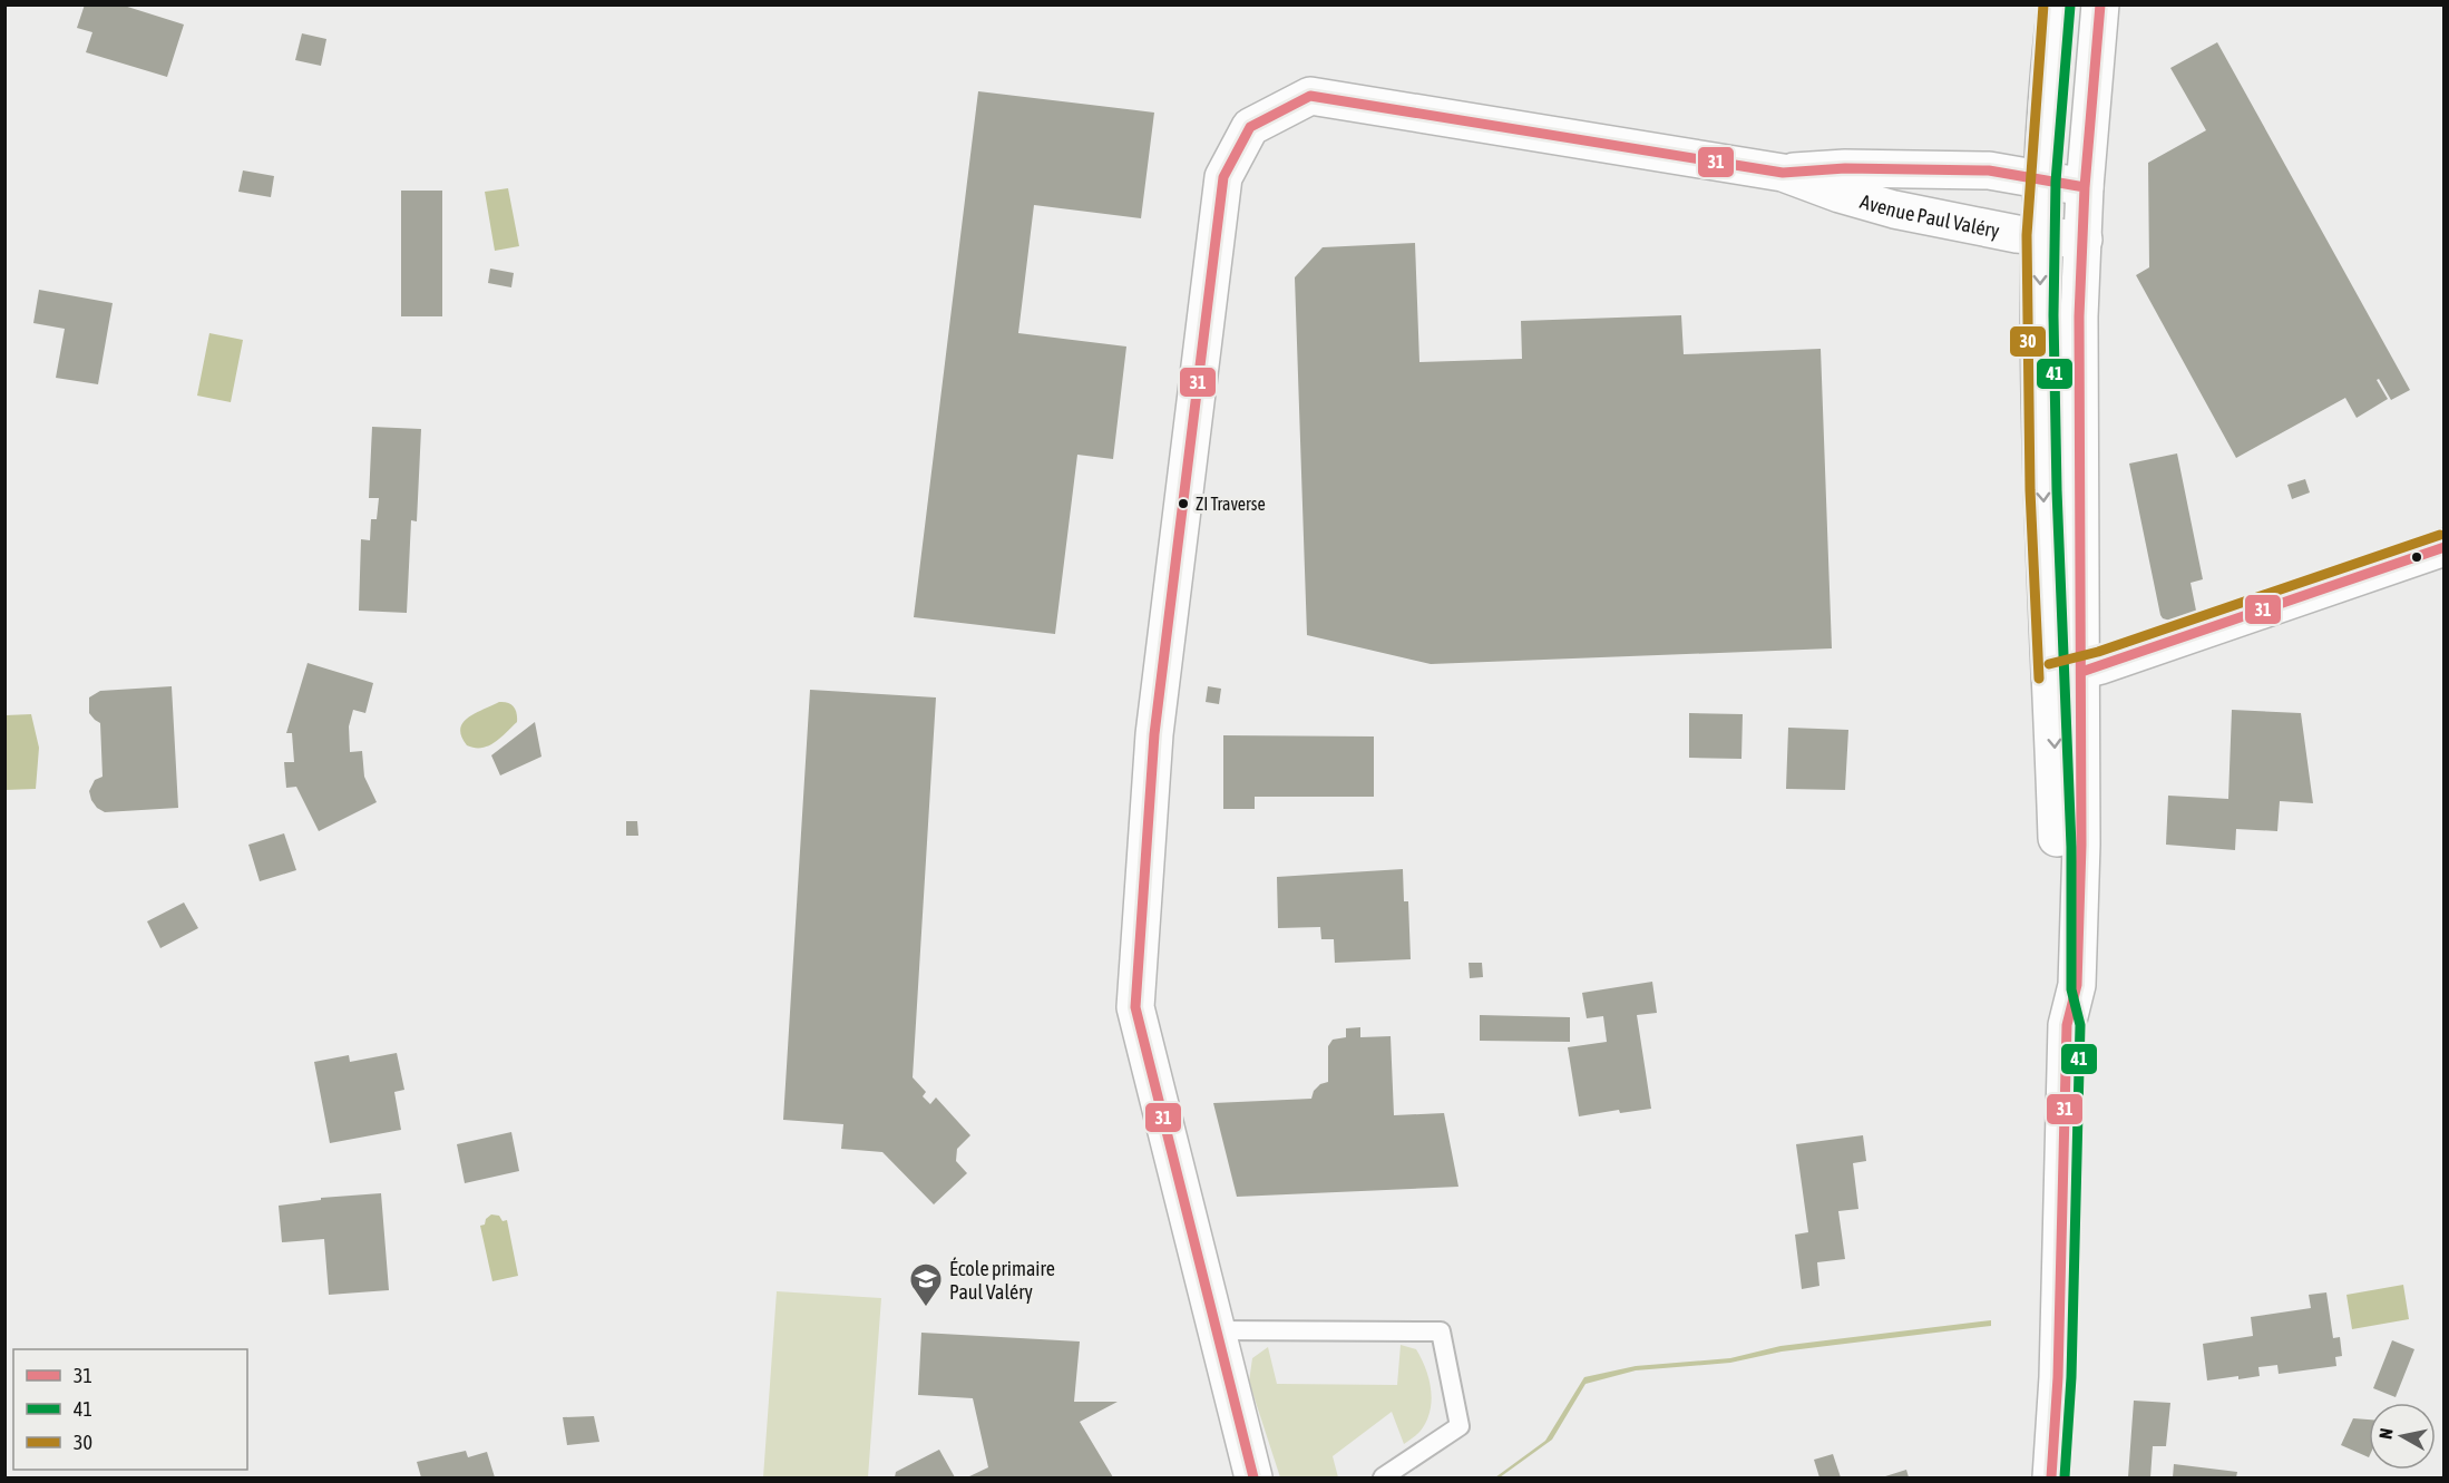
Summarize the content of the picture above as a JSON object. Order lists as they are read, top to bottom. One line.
{"streets":{"street":["Avenue Paul Valéry"]},"places":{"other":["ZI Traverse"],"school or university":["École primaire Paul Valéry"]},"lines":["transit line 31","transit line 30","transit line 41"],"legend":["31","41","30"],"north":"left"}
